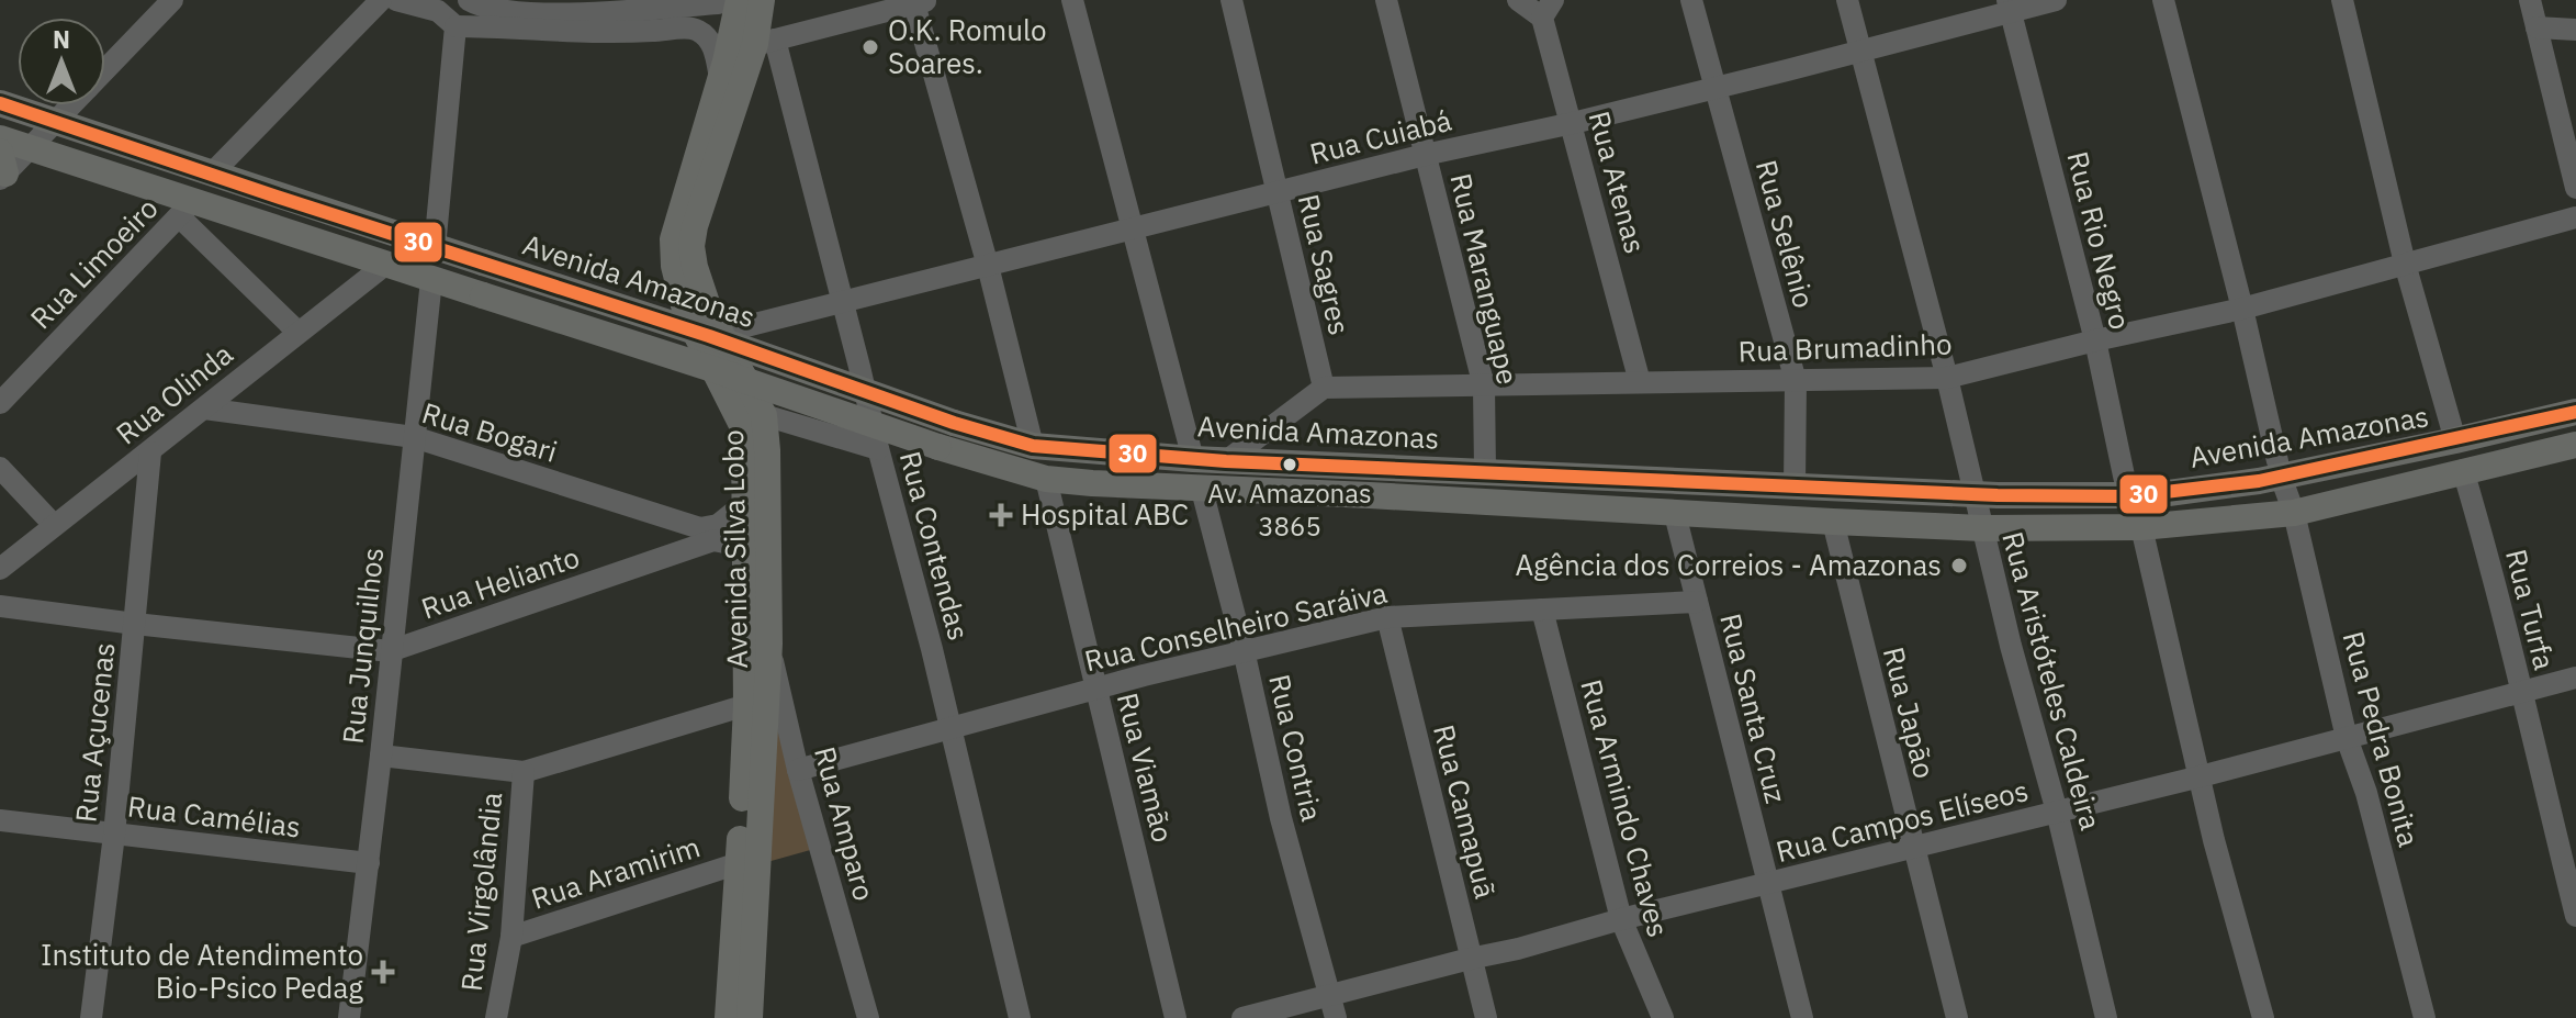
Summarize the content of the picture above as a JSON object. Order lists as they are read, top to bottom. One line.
{"streets":{"main road":["Avenida Amazonas","Avenida Silva Lobo"],"street":["Rua Cuiabá","Rua Atenas","Rua Selênio","Rua Rio Negro","Rua Limoeiro","Rua Sagres","Rua Maranguape","Rua Brumadinho","Rua Olinda","Rua Bogari","Rua Contendas","Rua Helianto","Rua Turfa","Rua Conselheiro Saráiva","Rua Junquilhos","Rua Aristóteles Caldeira","Rua Santa Cruz","Rua Japão","Rua Açucenas","Rua Pedra Bonita","Rua Contria","Rua Viamão","Rua Armindo Chaves","Rua Camapuã","Rua Camélias","Rua Campos Elíseos","Rua Amparo","Rua Aramirim","Rua Virgolândia"]},"crossings":[["Rua Cuiabá","Rua Atenas"],["Rua Cuiabá","Rua Selênio"],["Rua Cuiabá","Rua Rio Negro"],["Rua Cuiabá","Rua Sagres"],["Rua Cuiabá","Rua Maranguape"],["Rua Cuiabá","Rua Contendas"],["Rua Cuiabá","Avenida Silva Lobo"],["Rua Cuiabá","Rua Aristóteles Caldeira"],["Rua Atenas","Rua Brumadinho"],["Rua Selênio","Avenida Amazonas"],["Rua Selênio","Rua Brumadinho"],["Rua Rio Negro","Avenida Amazonas"],["Rua Rio Negro","Rua Brumadinho"],["Rua Sagres","Rua Brumadinho"],["Rua Maranguape","Avenida Amazonas"],["Rua Maranguape","Rua Brumadinho"],["Avenida Amazonas","Rua Aristóteles Caldeira"],["Avenida Amazonas","Rua Pedra Bonita"],["Rua Brumadinho","Rua Aristóteles Caldeira"],["Rua Brumadinho","Rua Pedra Bonita"],["Rua Olinda","Rua Bogari"],["Rua Olinda","Rua Açucenas"],["Rua Bogari","Avenida Silva Lobo"],["Rua Bogari","Rua Junquilhos"],["Rua Contendas","Avenida Silva Lobo"],["Rua Contendas","Rua Conselheiro Saráiva"],["Avenida Silva Lobo","Rua Helianto"],["Avenida Silva Lobo","Rua Amparo"],["Avenida Silva Lobo","Rua Aramirim"],["Rua Helianto","Rua Junquilhos"],["Rua Helianto","Rua Açucenas"],["Rua Turfa","Rua Campos Elíseos"],["Rua Conselheiro Saráiva","Rua Santa Cruz"],["Rua Conselheiro Saráiva","Rua Contria"],["Rua Conselheiro Saráiva","Rua Viamão"],["Rua Conselheiro Saráiva","Rua Armindo Chaves"],["Rua Conselheiro Saráiva","Rua Camapuã"],["Rua Conselheiro Saráiva","Rua Amparo"],["Rua Junquilhos","Rua Camélias"],["Rua Aristóteles Caldeira","Rua Campos Elíseos"],["Rua Santa Cruz","Rua Campos Elíseos"],["Rua Japão","Rua Campos Elíseos"],["Rua Açucenas","Rua Camélias"],["Rua Pedra Bonita","Rua Campos Elíseos"],["Rua Contria","Rua Campos Elíseos"],["Rua Armindo Chaves","Rua Campos Elíseos"],["Rua Camapuã","Rua Campos Elíseos"],["Rua Aramirim","Rua Virgolândia"]],"places":{"other":["O.K. Romulo Soares.","Av. Amazonas 3865","Agência dos Correios - Amazonas"],"health":["Hospital ABC","Instituto de Atendimento Bio-Psico Pedag"]},"lines":["transit line 30"],"north":"top"}
